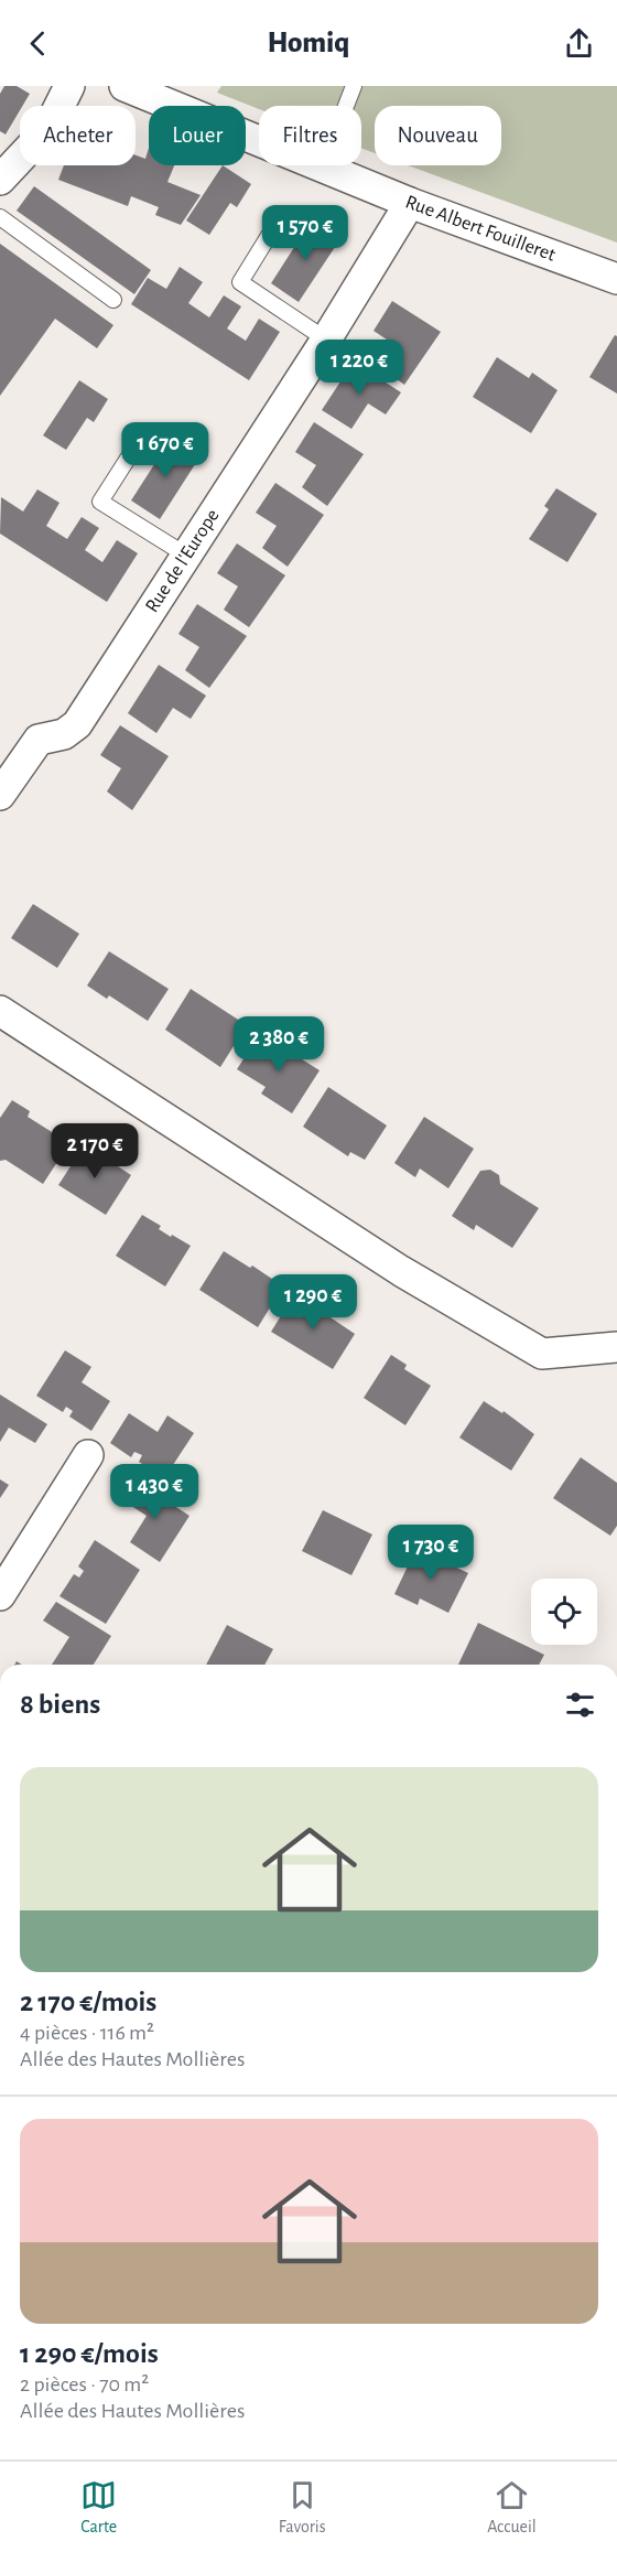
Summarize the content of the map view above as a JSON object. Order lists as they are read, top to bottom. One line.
{"streets":{"street":["Rue Albert Fouilleret","Rue de l'Europe"]},"crossings":[["Rue Albert Fouilleret","Rue de l'Europe"]],"page":{"header":"Homiq","chip":["Acheter","Louer","Filtres","Nouveau"],"price":["1 570 €","1 220 €","1 670 €","2 380 €","2 170 €","1 290 €","1 430 €","1 730 €"],"heading":"8 biens","list":[{"name":"2 170 €/mois","note":"4 pièces · 116 m² · Allée des Hautes Mollières"},{"name":"1 290 €/mois","note":"2 pièces · 70 m² · Allée des Hautes Mollières"}],"tabs":["Carte","Favoris","Accueil"]}}
